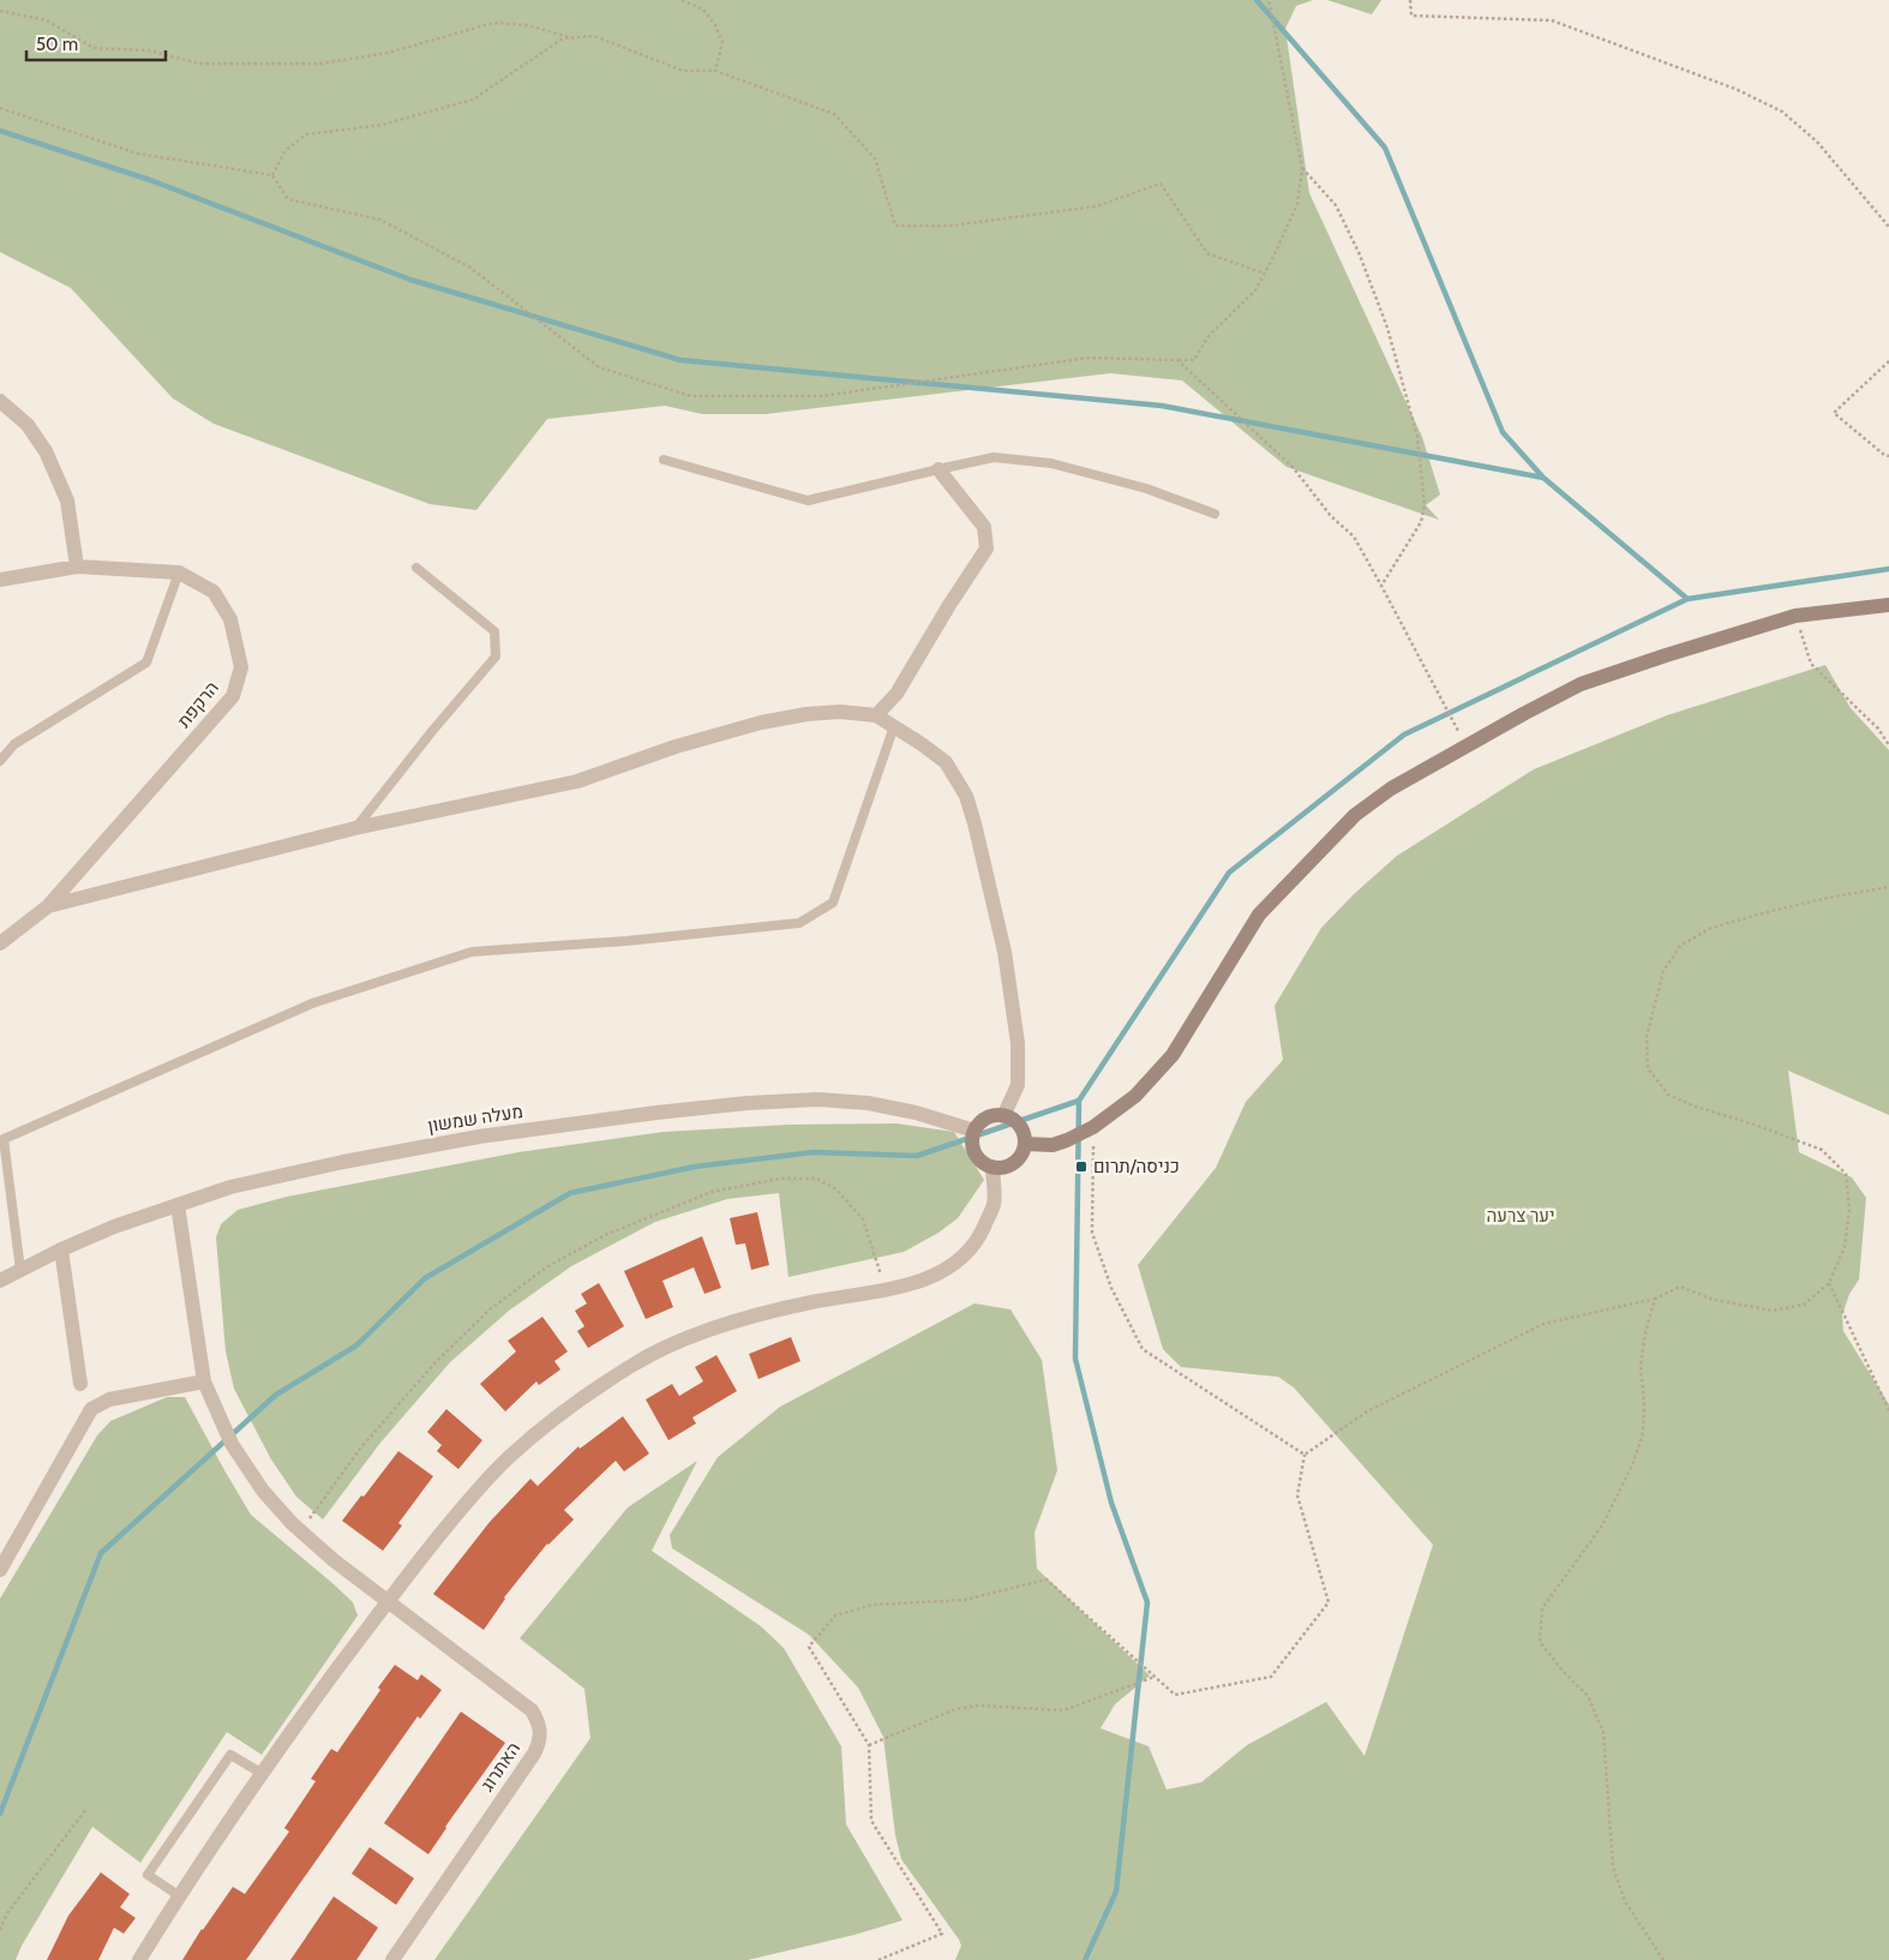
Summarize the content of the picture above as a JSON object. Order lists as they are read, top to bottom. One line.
{"streets":{"street":["הרקפת","מעלה שמשון","האתרוג"]},"parks":["יער צרעה"],"places":{"transit":["כניסה/תרום"]},"scale_bar":"50 m"}
